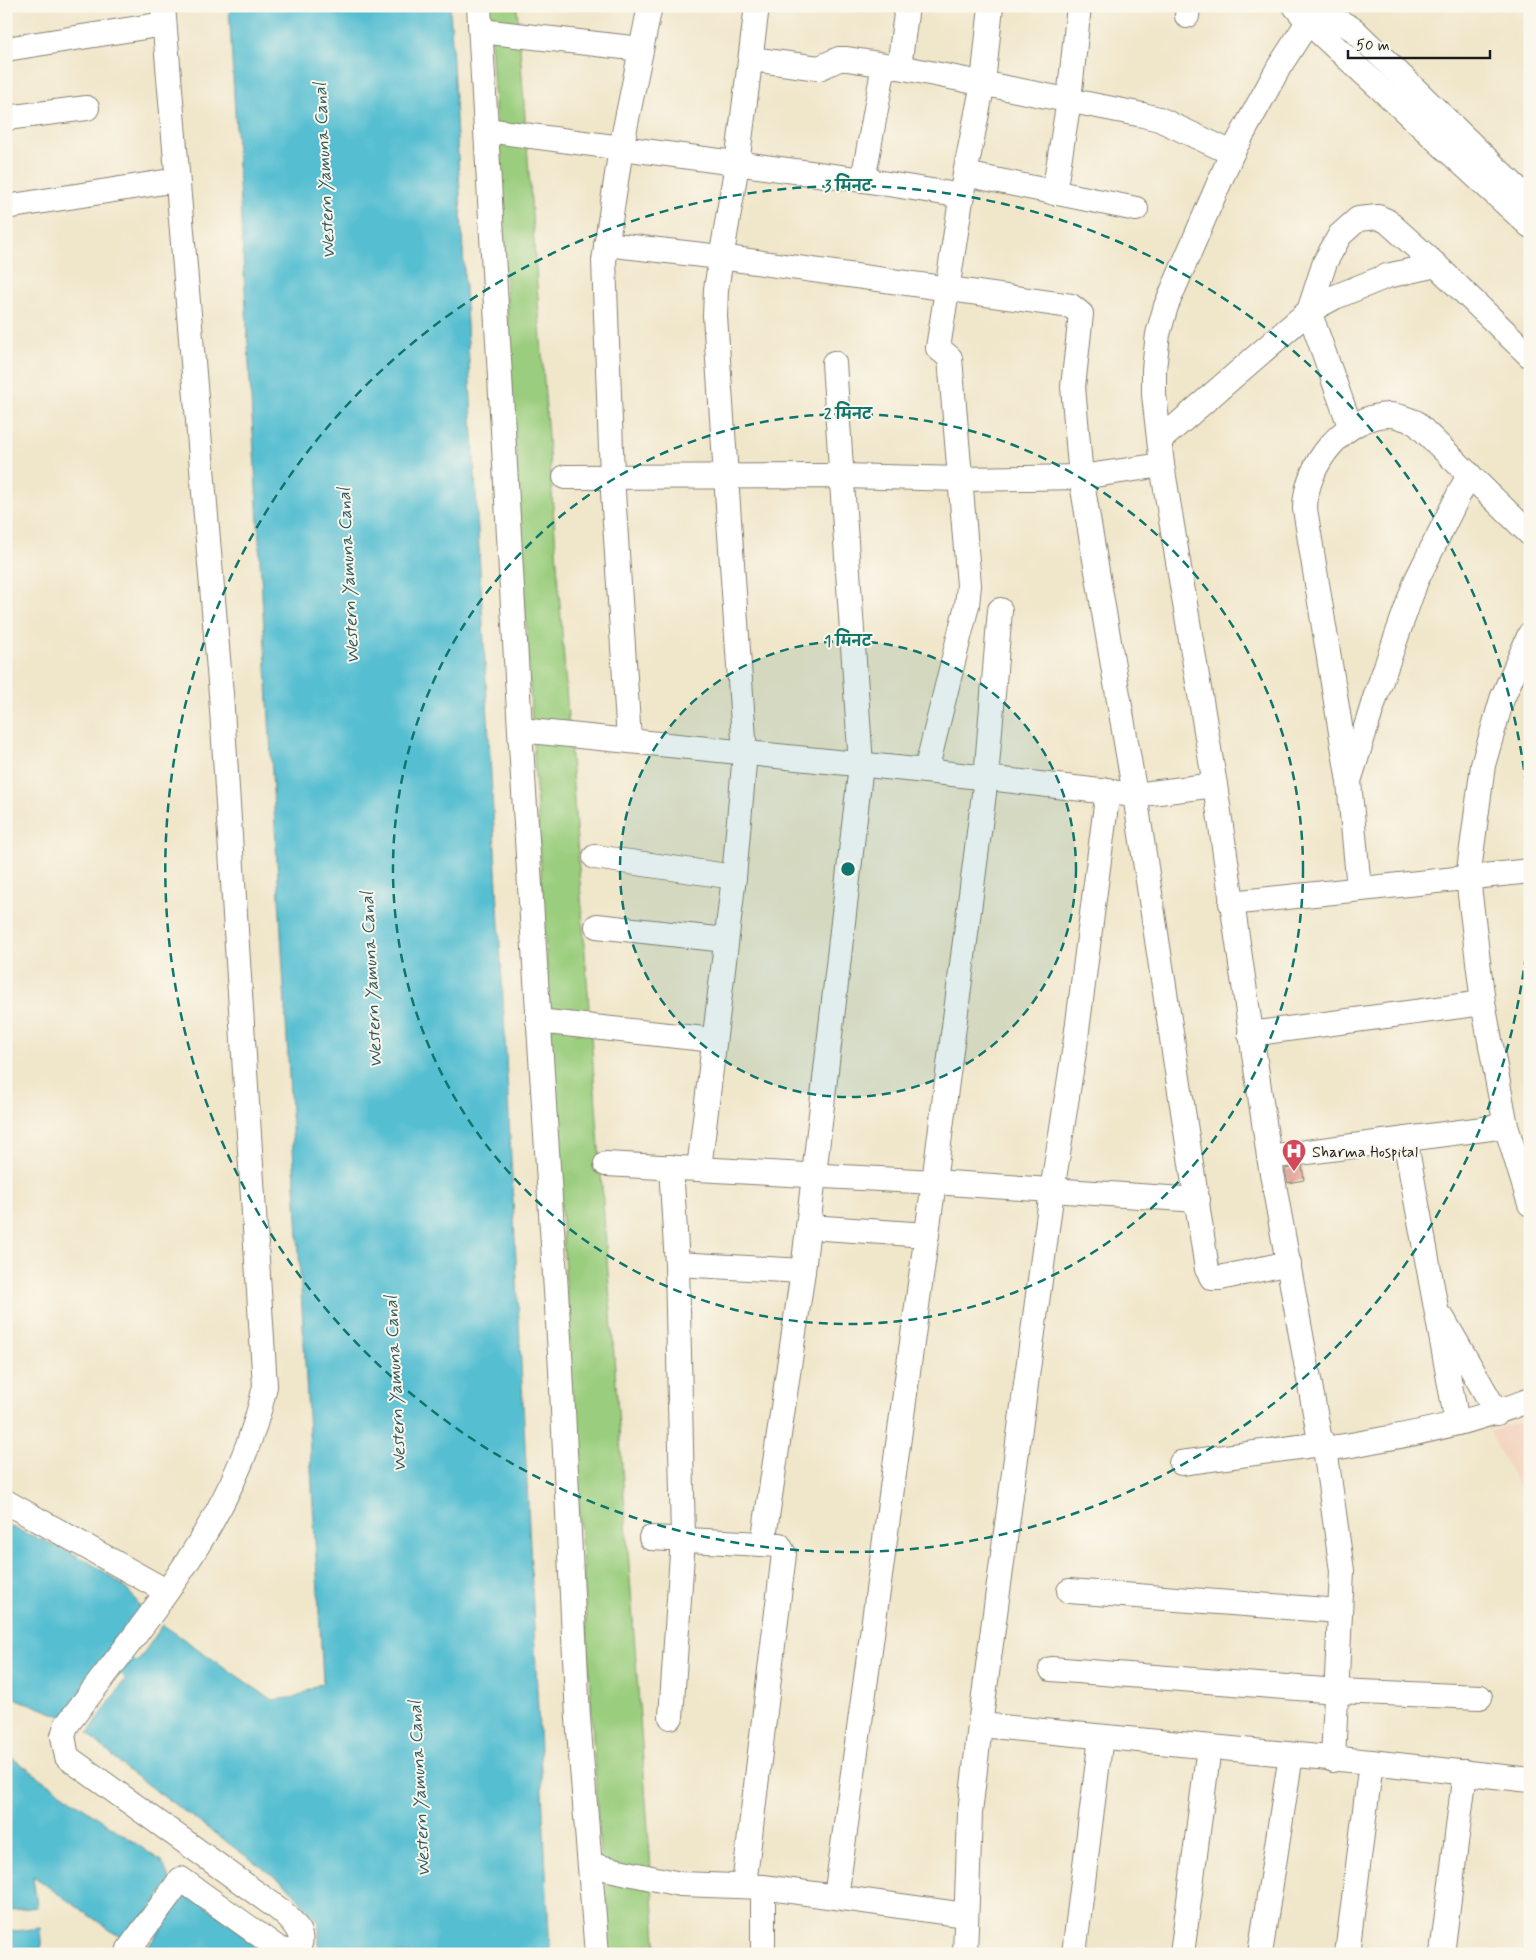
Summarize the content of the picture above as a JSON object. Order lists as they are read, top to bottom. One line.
{"water":["Western Yamuna Canal"],"places":{"hospital":["Sharma Hospital"]},"scale_bar":"50 m","rings":["3 मिनट","2 मिनट","1 मिनट"]}
